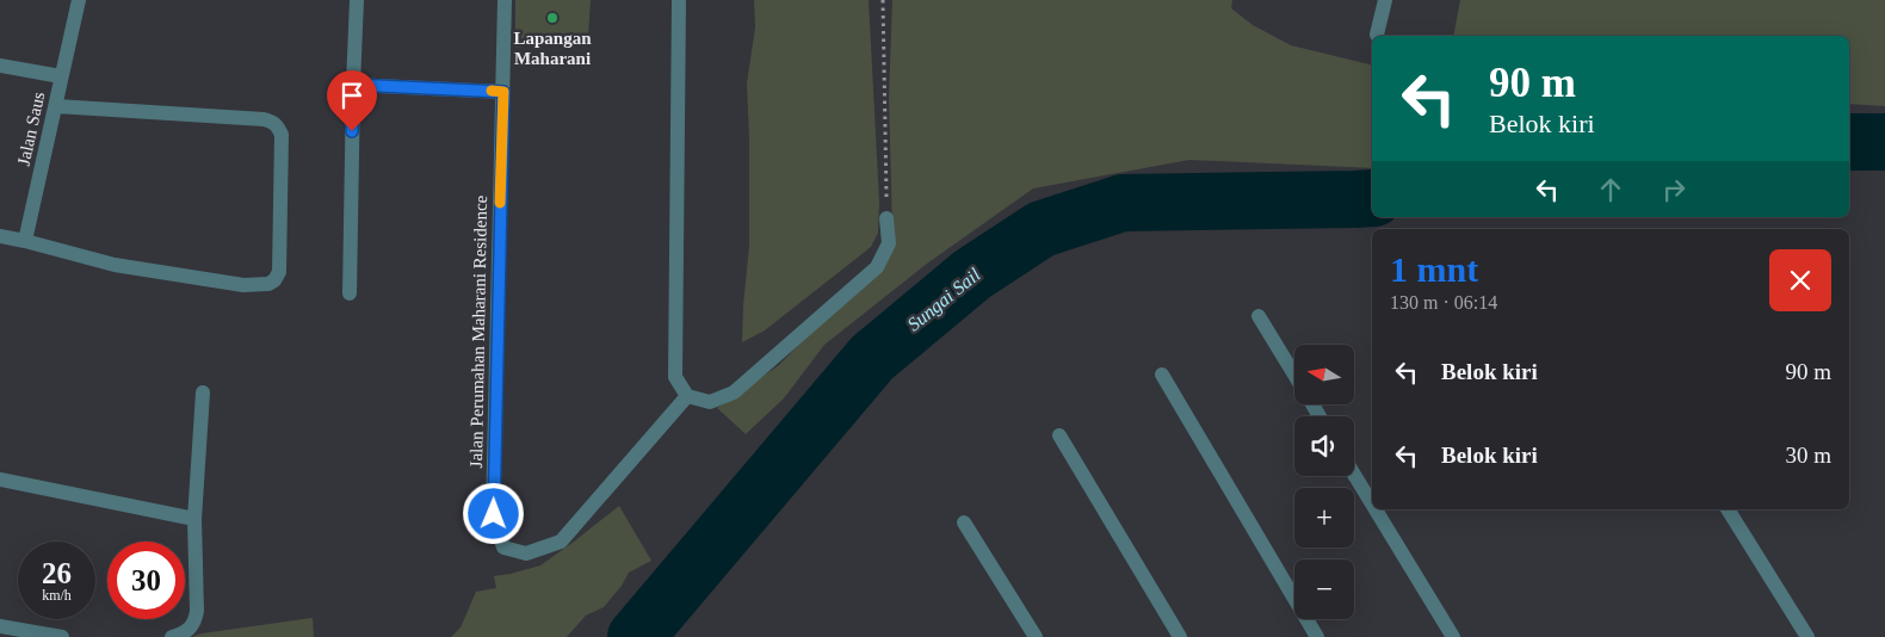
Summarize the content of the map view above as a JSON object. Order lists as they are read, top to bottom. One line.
{"streets":{"street":["Jalan Saus","Jalan Perumahan Maharani Residence"]},"water":["Sungai Sail"],"places":["Lapangan Maharani"],"north":"left","page":{"turn":["90 m","Belok kiri"],"heading":["1 mnt","130 m · 06:14"],"list":[{"name":"Belok kiri","value":"90 m"},{"name":"Belok kiri","value":"30 m"}],"map_buttons":["+","−"],"speed":"26 km/h","limit":"30"}}
